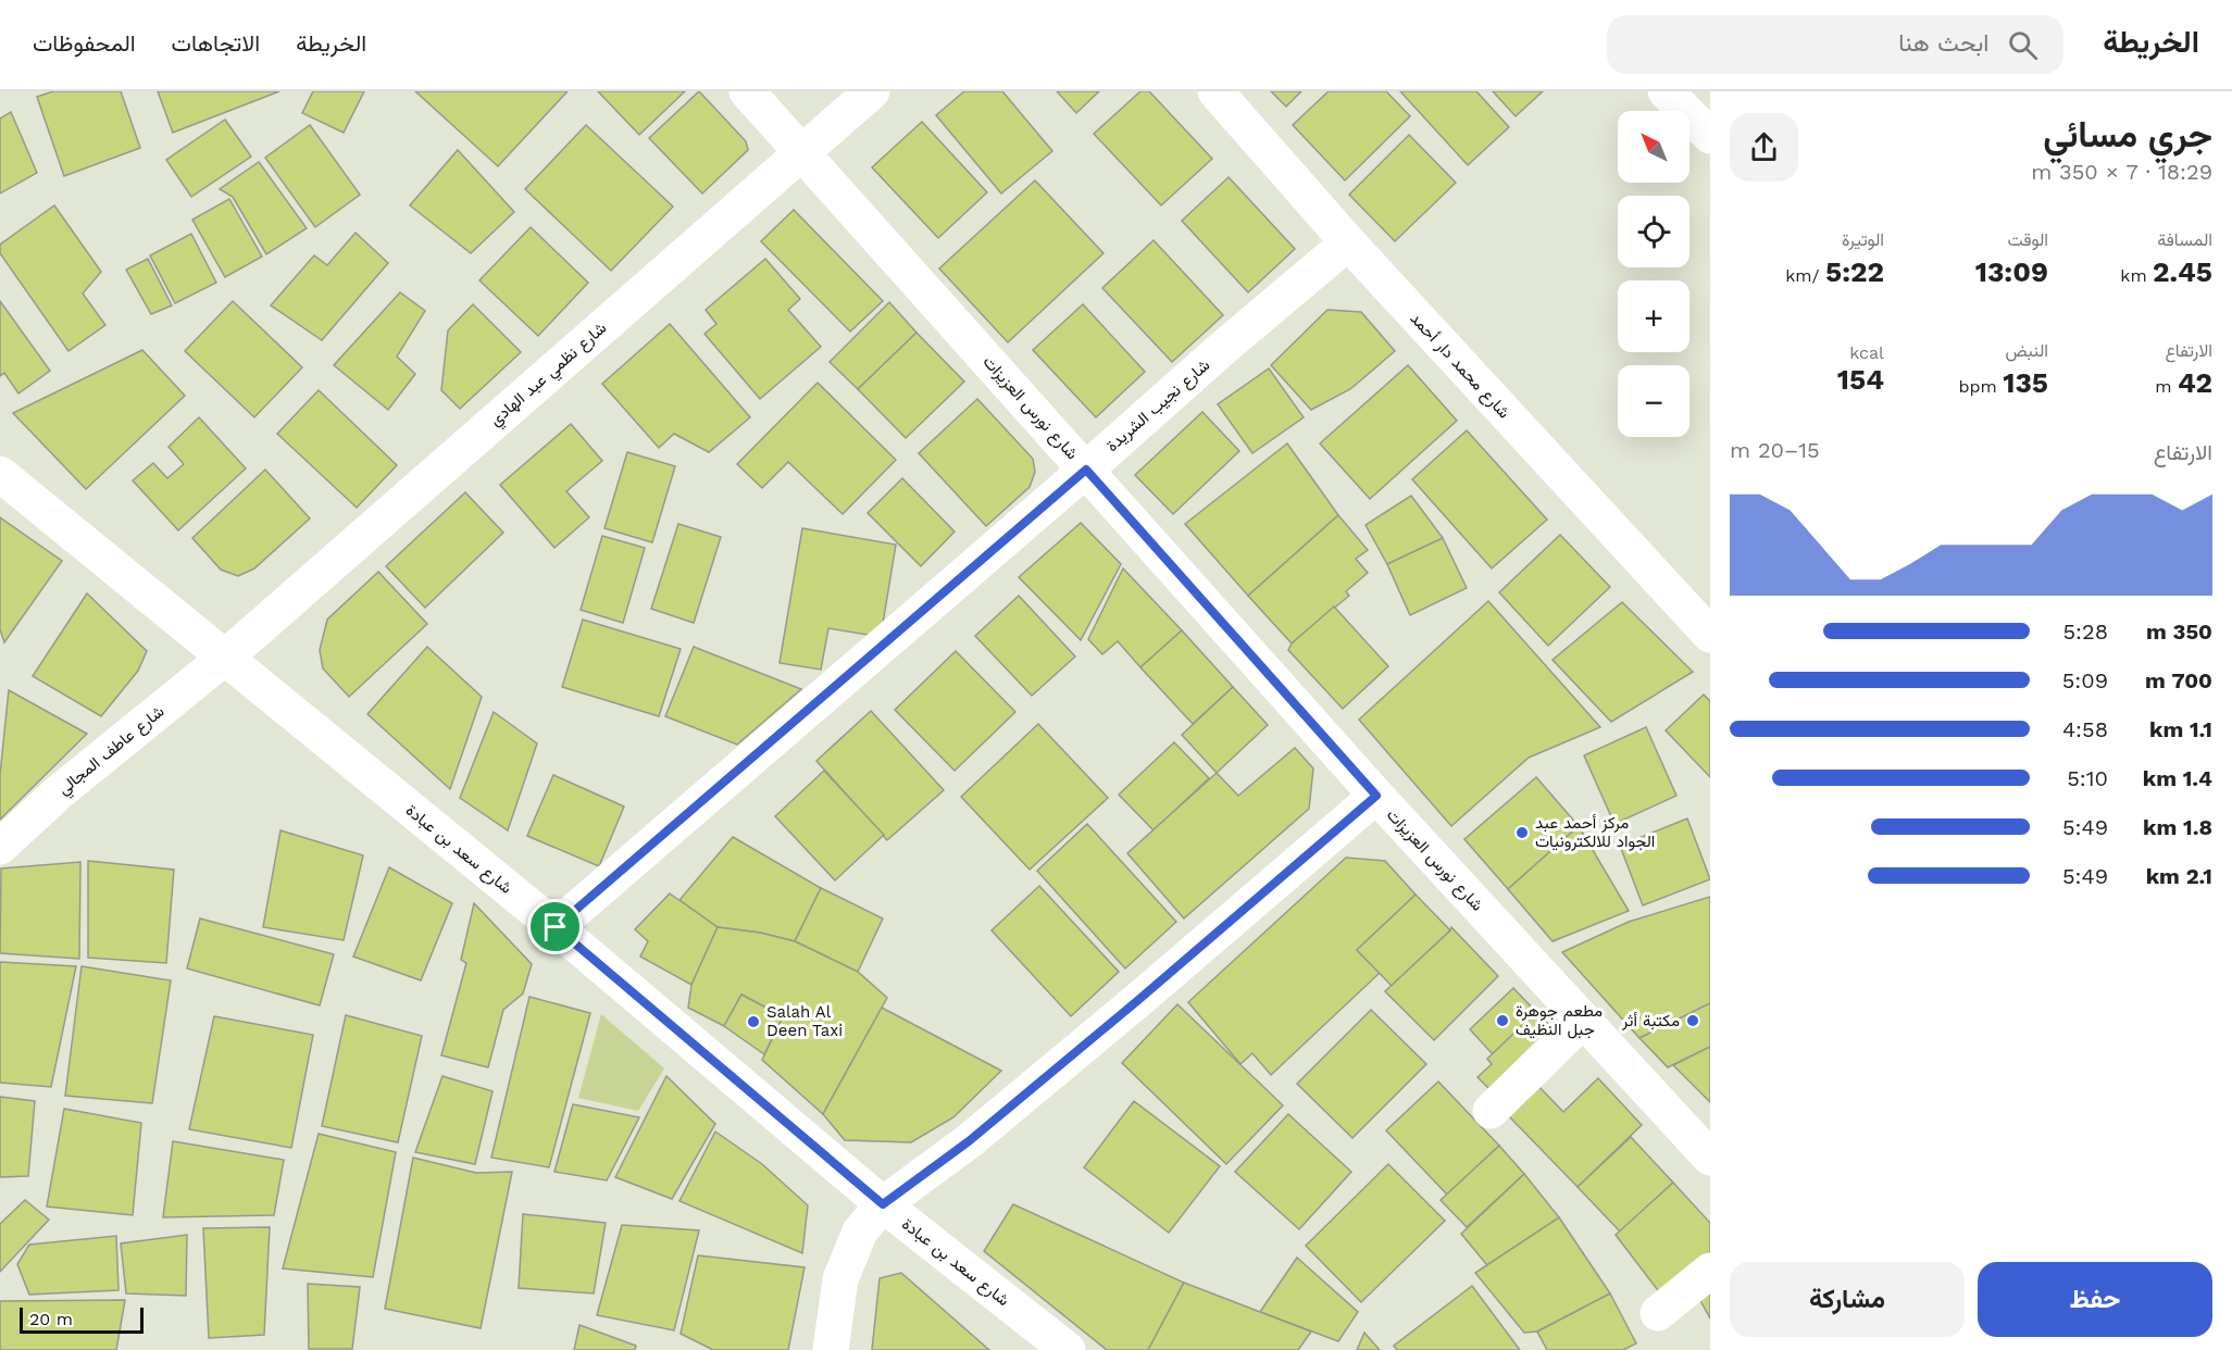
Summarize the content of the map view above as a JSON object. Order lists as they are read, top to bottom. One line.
{"streets":{"street":["شارع محمد دار أحمد","شارع نظمي عبد الهادي","شارع نجيب الشريدة","شارع نورس العزيزات","شارع عاطف المجالي","شارع سعد بن عبادة"]},"crossings":[["شارع محمد دار أحمد","شارع نجيب الشريدة"],["شارع نظمي عبد الهادي","شارع نورس العزيزات"],["شارع نظمي عبد الهادي","شارع عاطف المجالي"],["شارع نظمي عبد الهادي","شارع سعد بن عبادة"],["شارع نجيب الشريدة","شارع نورس العزيزات"],["شارع نجيب الشريدة","شارع سعد بن عبادة"],["شارع عاطف المجالي","شارع سعد بن عبادة"]],"places":["مركز أحمد عبد الجواد للالكترونيات","مطعم جوهرة جبل النظيف","مكتبة أثر","Salah Al Deen Taxi"],"scale_bar":"20 m","north":"top left","page":{"header":"الخريطة","search":"ابحث هنا","nav":["الخريطة","الاتجاهات","المحفوظات"],"heading":["جري مسائي","18:29 · 7 × 350 m"],"map_buttons":["+","−"],"stats":[["المسافة","2.45 km"],["الوقت","13:09"],["الوتيرة","5:22 /km"],["الارتفاع","42 m"],["النبض","135 bpm"],["kcal","154"]],"chart":["الارتفاع","15–20 m"],"list":[{"name":"350 m","note":"5:28"},{"name":"700 m","note":"5:09"},{"name":"1.1 km","note":"4:58"},{"name":"1.4 km","note":"5:10"},{"name":"1.8 km","note":"5:49"},{"name":"2.1 km","note":"5:49"}],"buttons":["حفظ","مشاركة"],"scale":"20 m"}}
